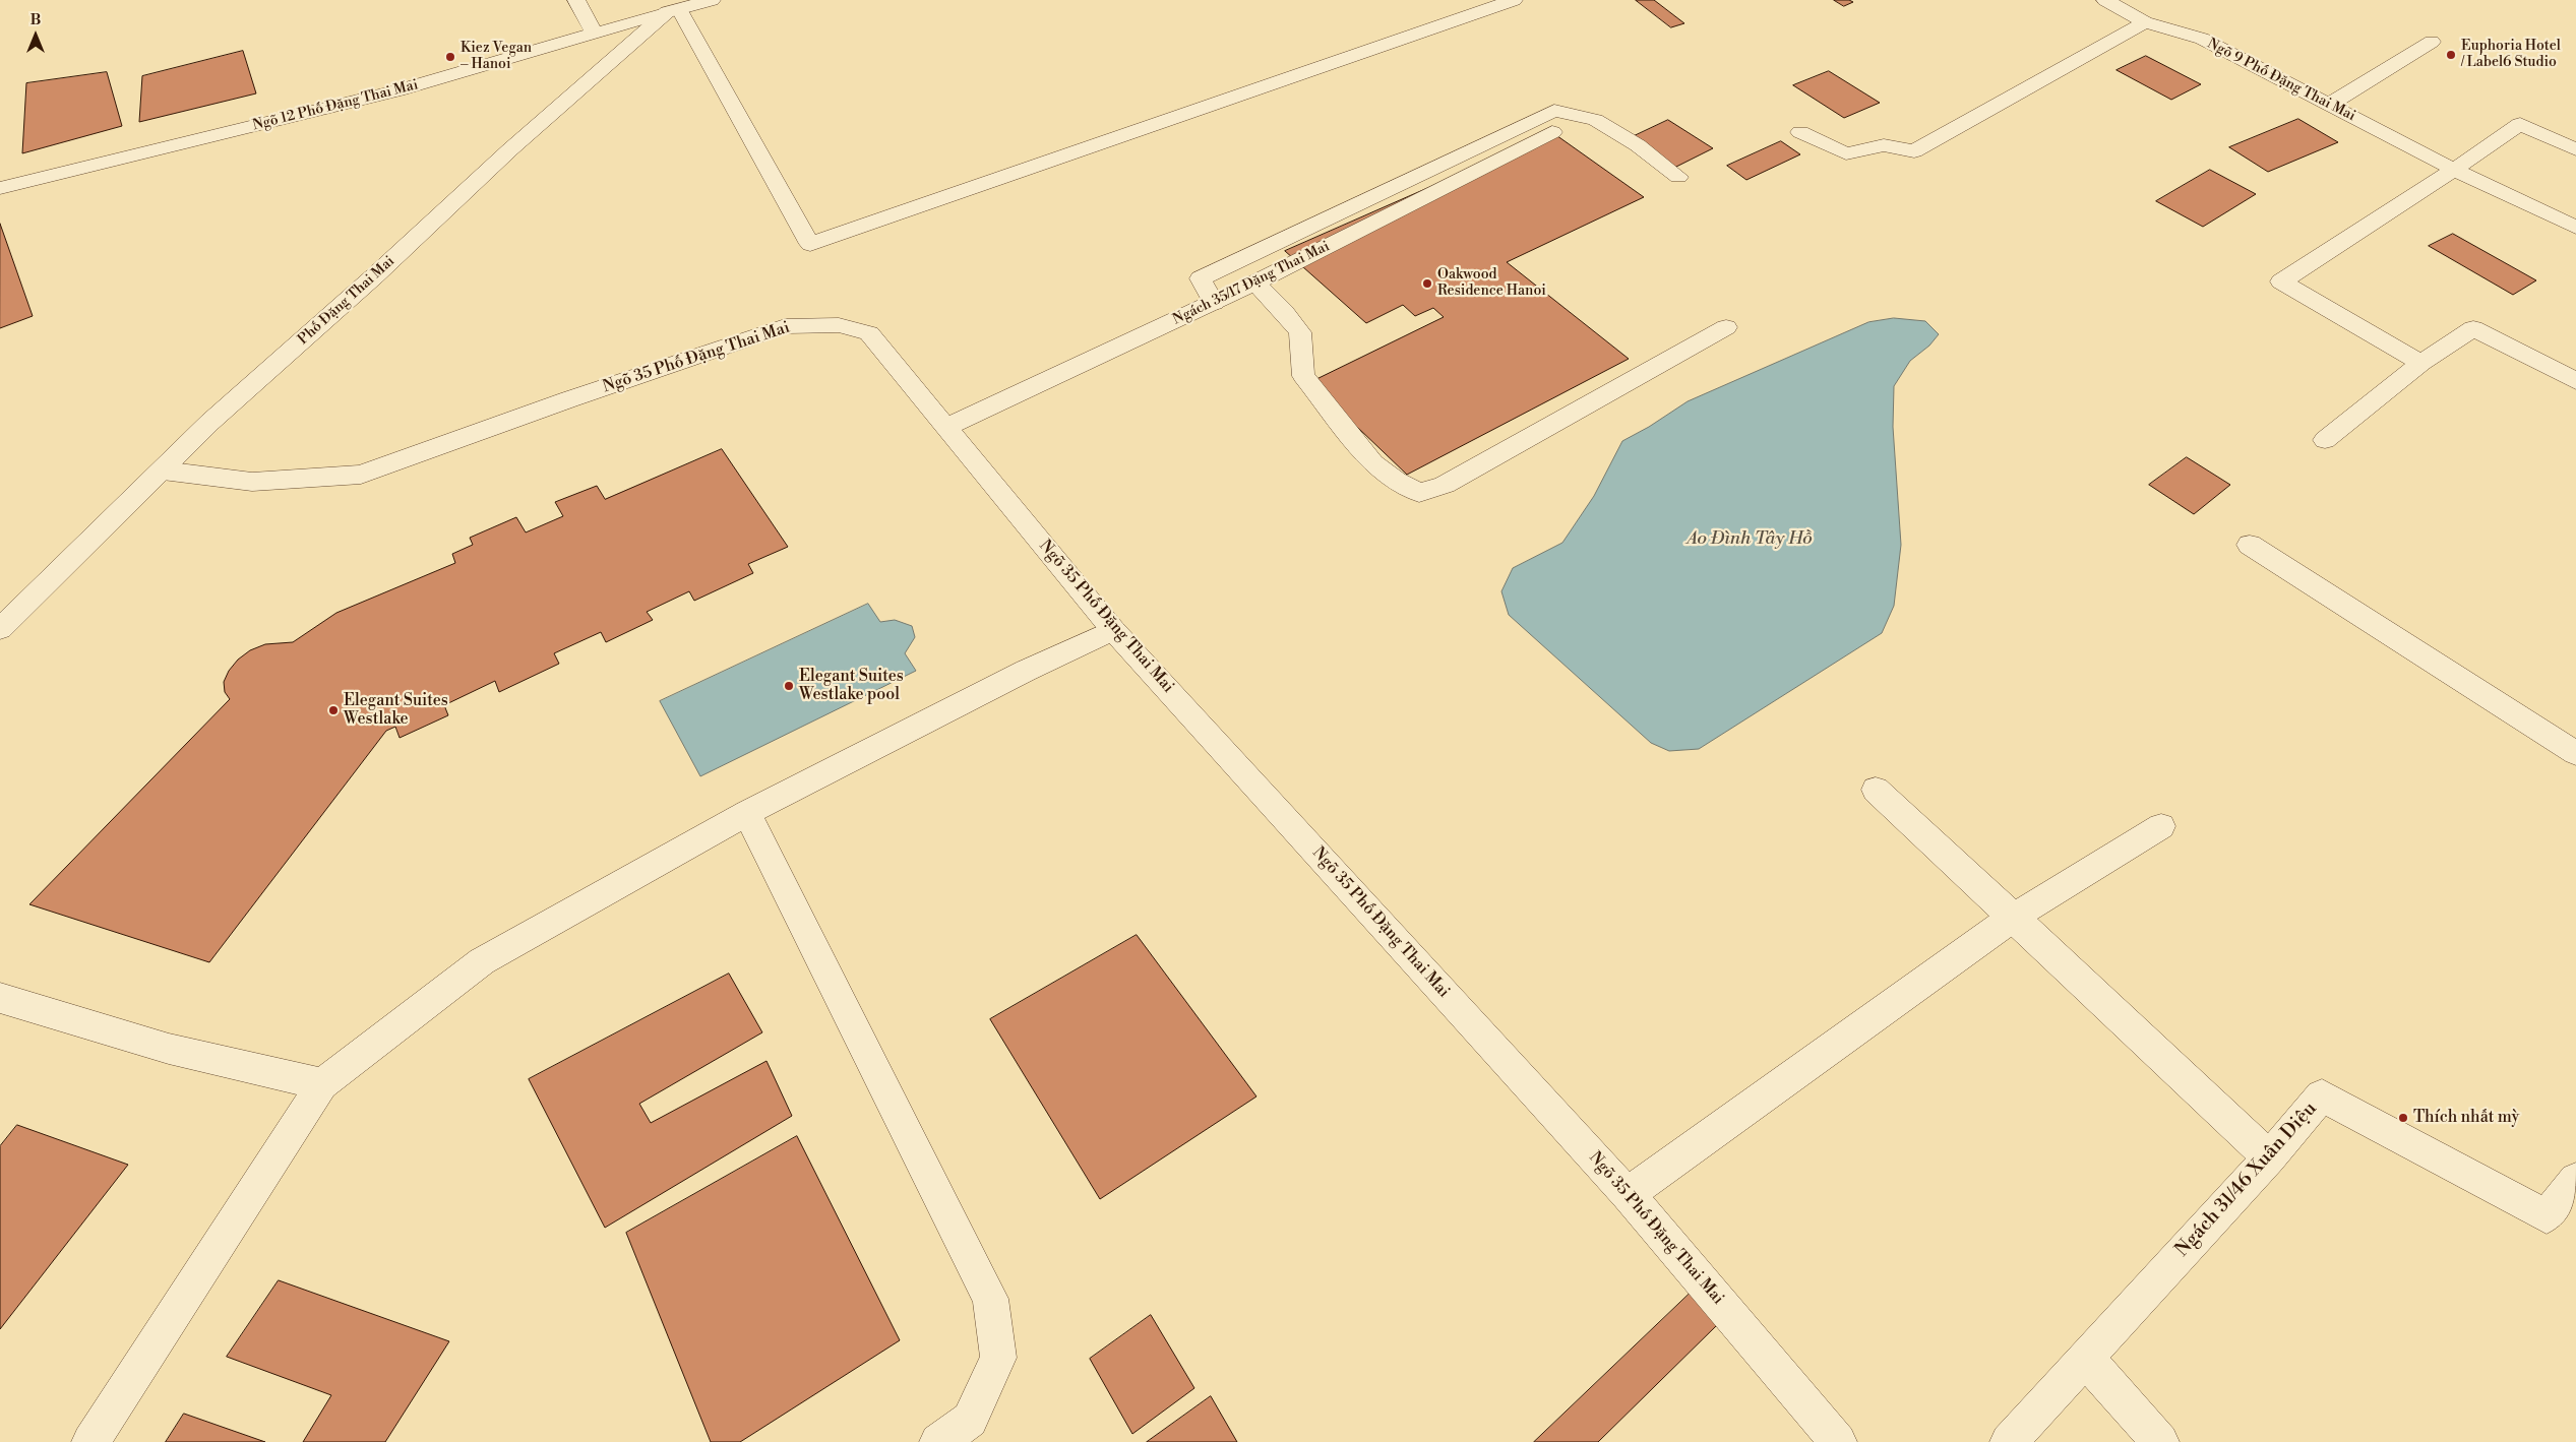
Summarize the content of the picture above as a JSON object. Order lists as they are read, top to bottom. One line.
{"streets":{"street":["Ngõ 9 Phố Đặng Thai Mai","Ngõ 12 Phố Đặng Thai Mai","Ngách 35/17 Đặng Thai Mai","Phố Đặng Thai Mai","Ngõ 35 Phố Đặng Thai Mai","Ngách 31/46 Xuân Diệu"]},"crossings":[["Ngõ 12 Phố Đặng Thai Mai","Phố Đặng Thai Mai"],["Ngách 35/17 Đặng Thai Mai","Ngõ 35 Phố Đặng Thai Mai"],["Phố Đặng Thai Mai","Ngõ 35 Phố Đặng Thai Mai"]],"water":["Ao Đình Tây Hồ"],"places":["Euphoria Hotel / Label6 Studio","Kiez Vegan – Hanoi","Oakwood Residence Hanoi","Elegant Suites Westlake pool","Elegant Suites Westlake","Thích nhất mỳ"],"north":"top"}
